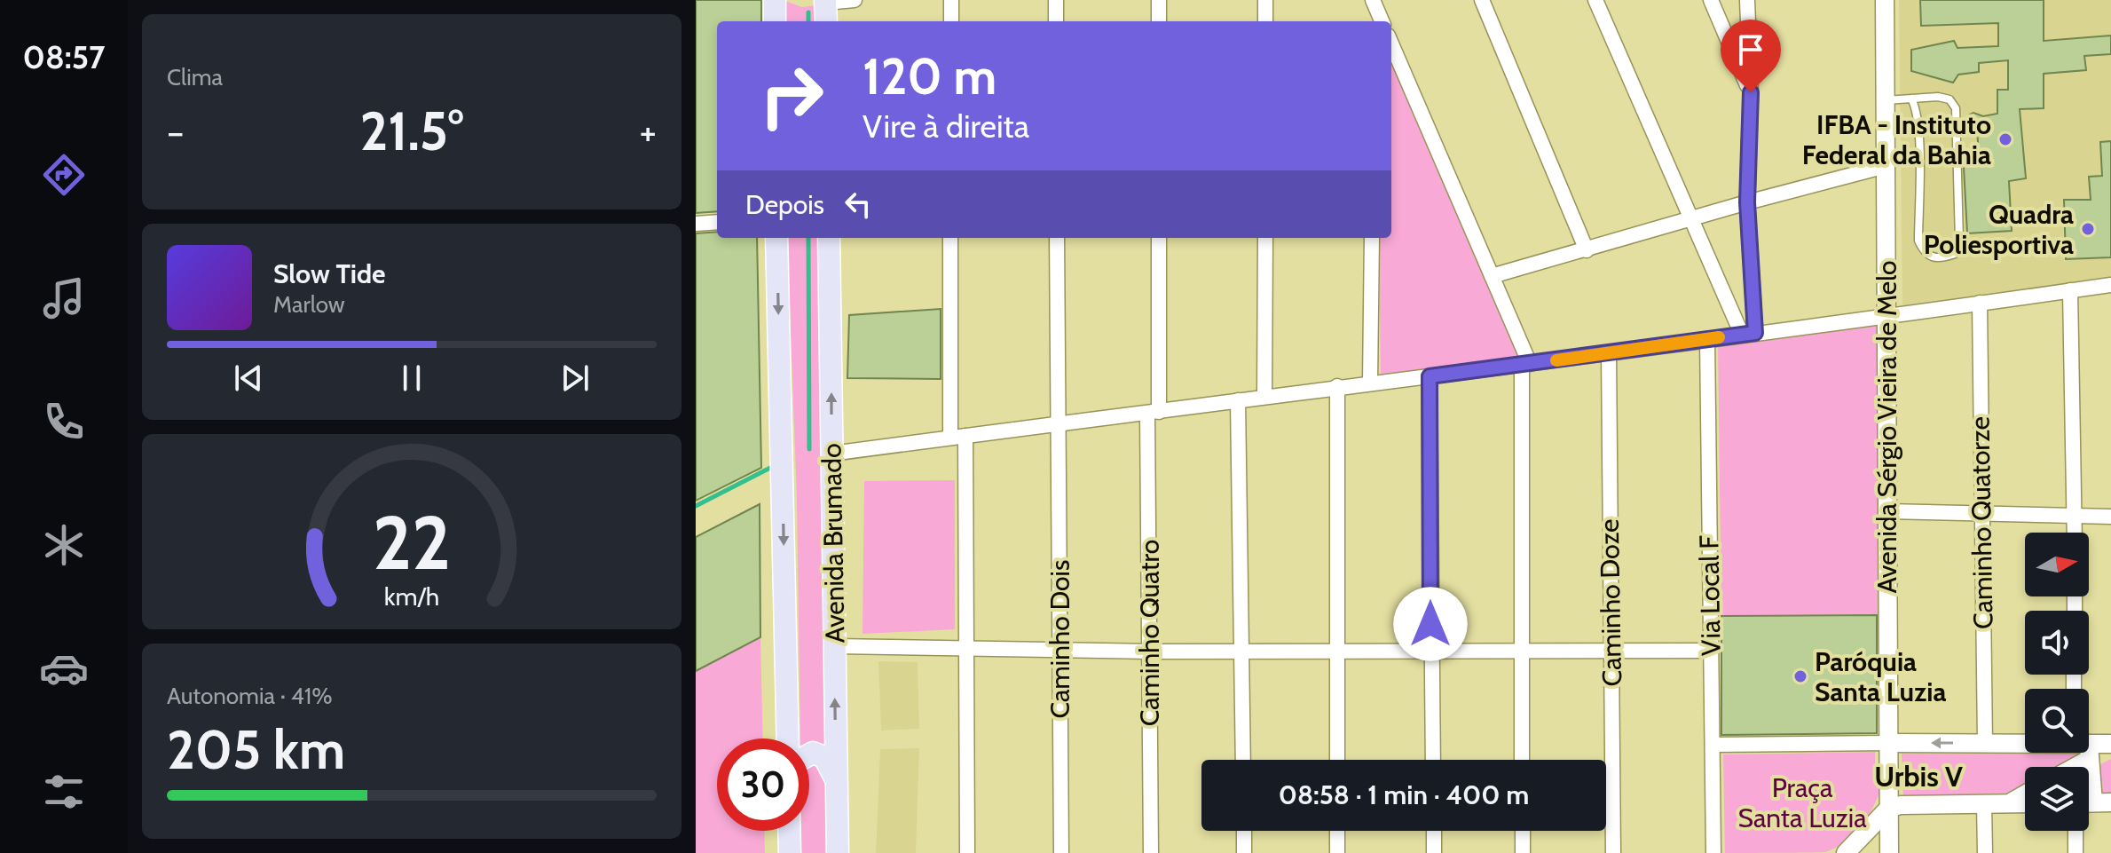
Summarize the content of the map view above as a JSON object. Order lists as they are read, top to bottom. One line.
{"streets":{"main road":["Avenida Brumado"],"street":["Avenida Sérgio Vieira de Melo","Caminho Quatorze","Via Local F","Caminho Doze","Caminho Quatro","Caminho Dois"]},"districts":["Urbis V"],"parks":["Praça Santa Luzia"],"places":["IFBA - Instituto Federal da Bahia","Quadra Poliesportiva","Paróquia Santa Luzia"],"north":"right","page":{"tabs":"08:57","tile":["Clima",["Autonomia · 41%","205 km"]],"turn":["120 m","Vire à direita"],"heat":["−","21.5°","+"],"then":"Depois","song":["Slow Tide","Marlow"],"limit":"30","trip":"08:58 · 1 min · 400 m","gauge":["22","km/h"]}}
